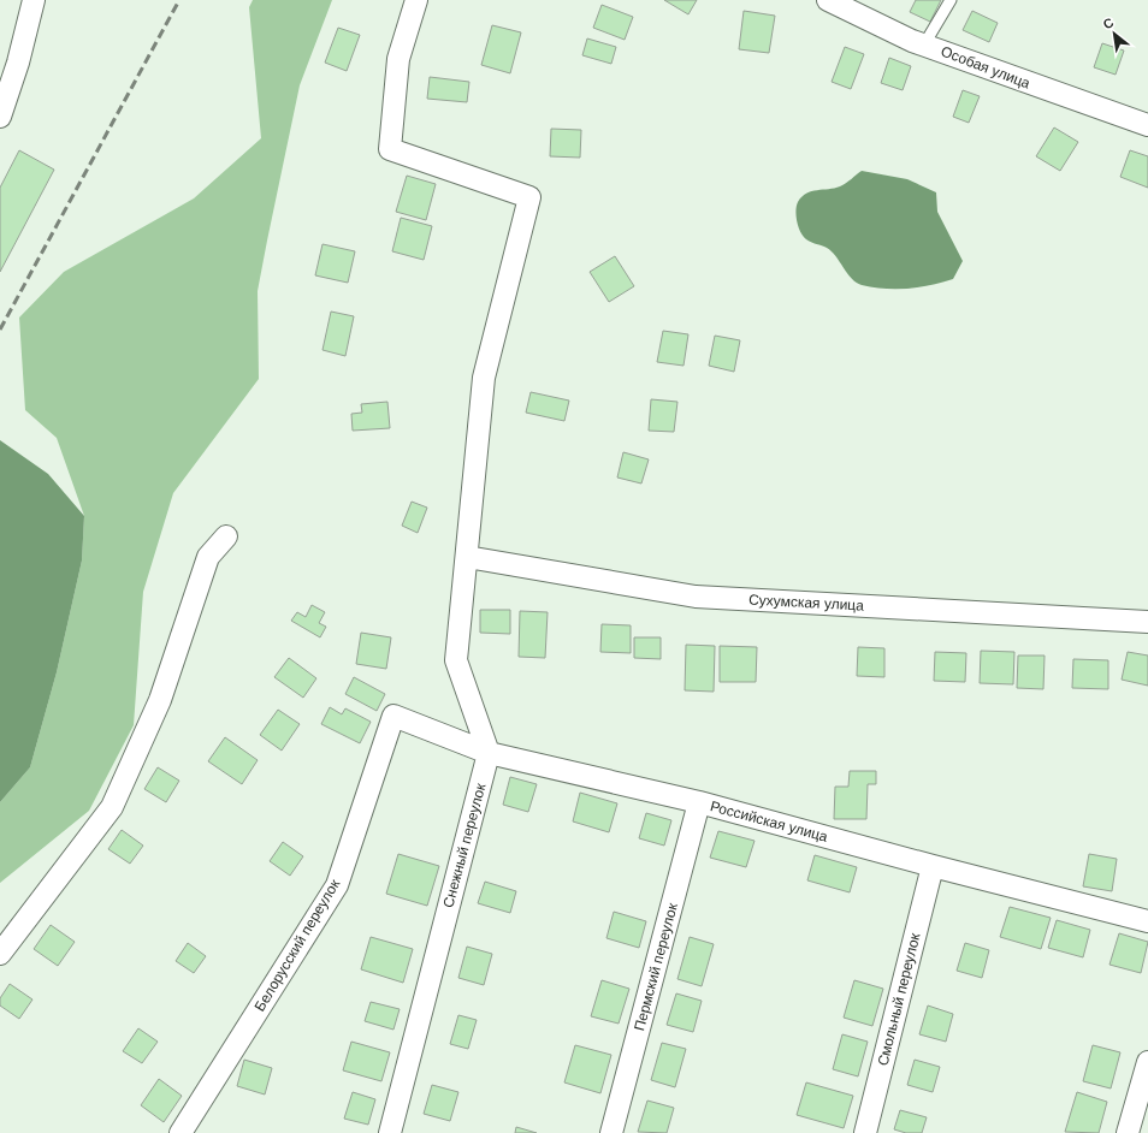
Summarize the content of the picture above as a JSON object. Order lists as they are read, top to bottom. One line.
{"streets":{"street":["Особая улица","Сухумская улица","Российская улица","Снежный переулок","Белорусский переулок","Пермский переулок","Смольный переулок"]},"crossings":[["Российская улица","Снежный переулок"],["Российская улица","Белорусский переулок"],["Российская улица","Пермский переулок"],["Российская улица","Смольный переулок"]],"north":"top left"}
